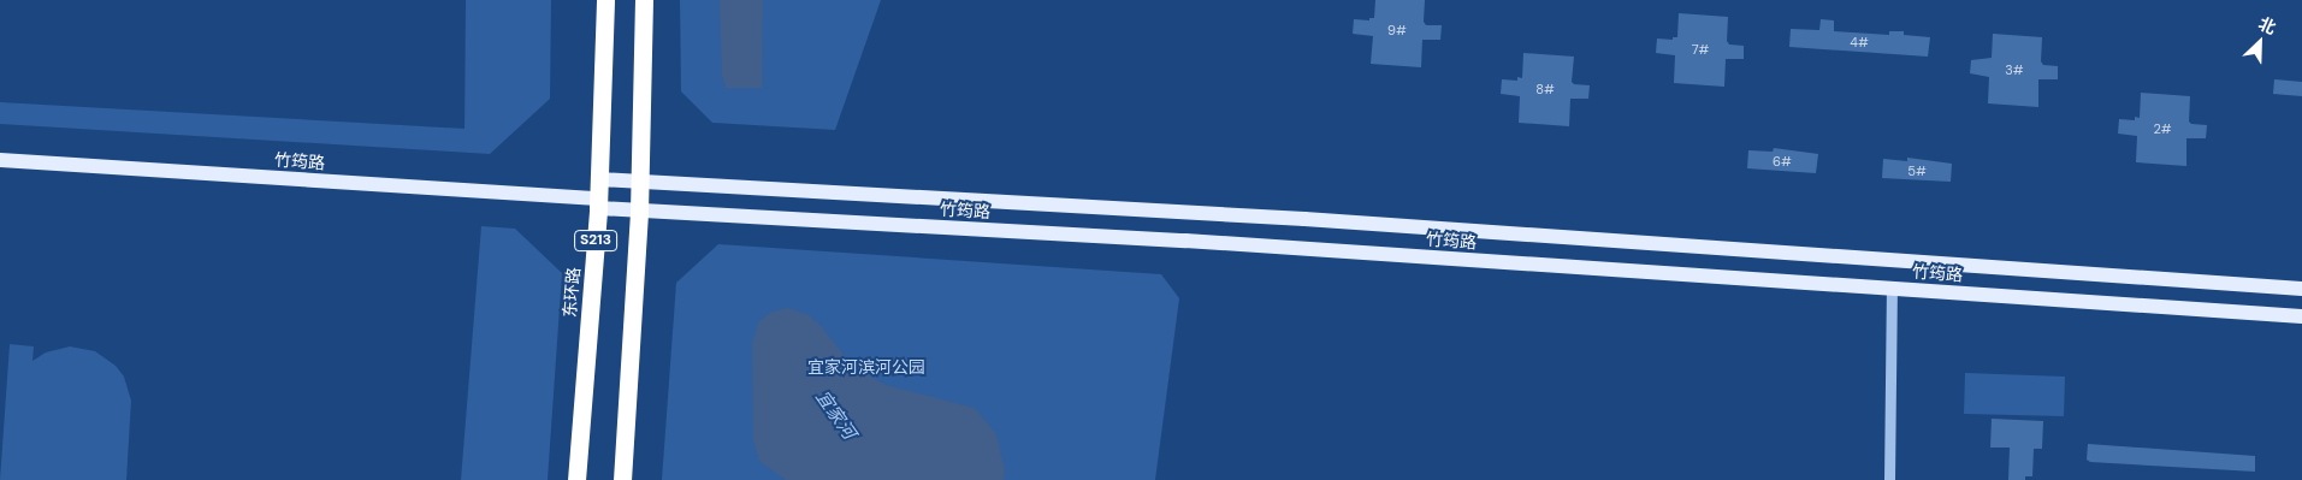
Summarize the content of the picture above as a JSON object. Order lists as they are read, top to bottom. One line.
{"streets":{"highway":["S213","东环路"],"main road":["竹筠路"]},"crossings":[["竹筠路","S213"],["竹筠路","东环路"]],"water":["宜家河"],"parks":["宜家河滨河公园"],"house_numbers":["9#","4#","7#","3#","8#","2#","6#","5#"],"north":"top right"}
